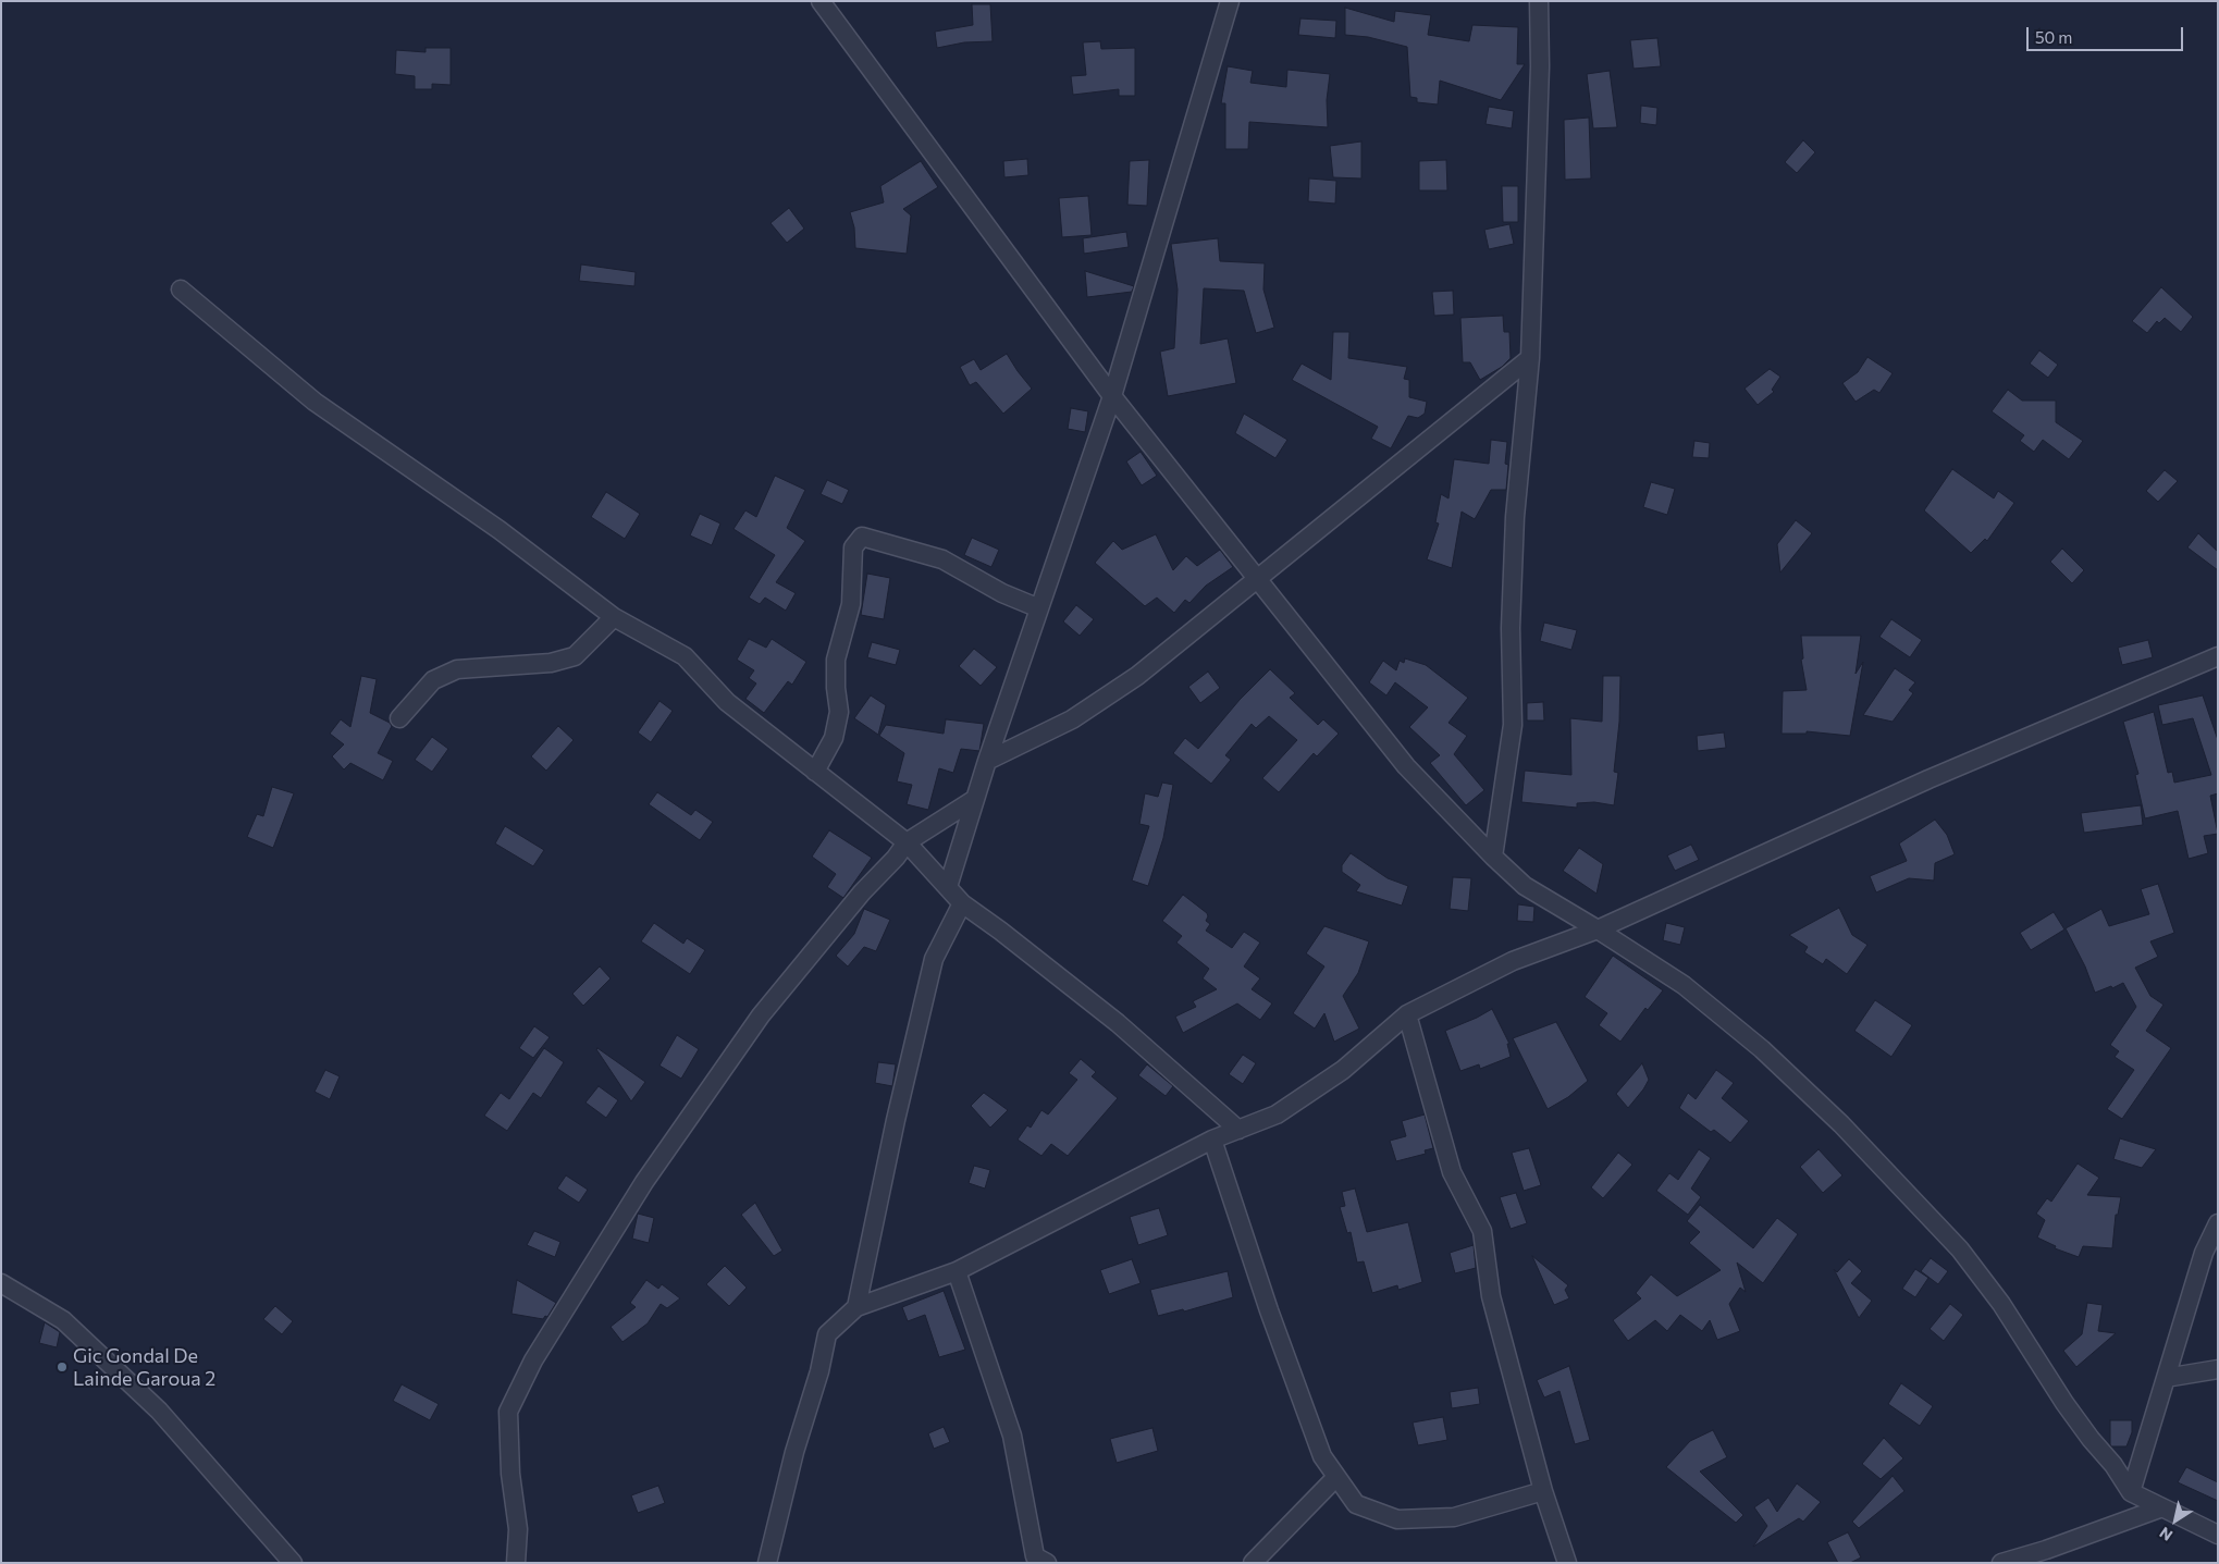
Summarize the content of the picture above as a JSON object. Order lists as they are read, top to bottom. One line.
{"places":["Gic Gondal De Lainde Garoua 2"],"scale_bar":"50 m","north":"bottom left"}
